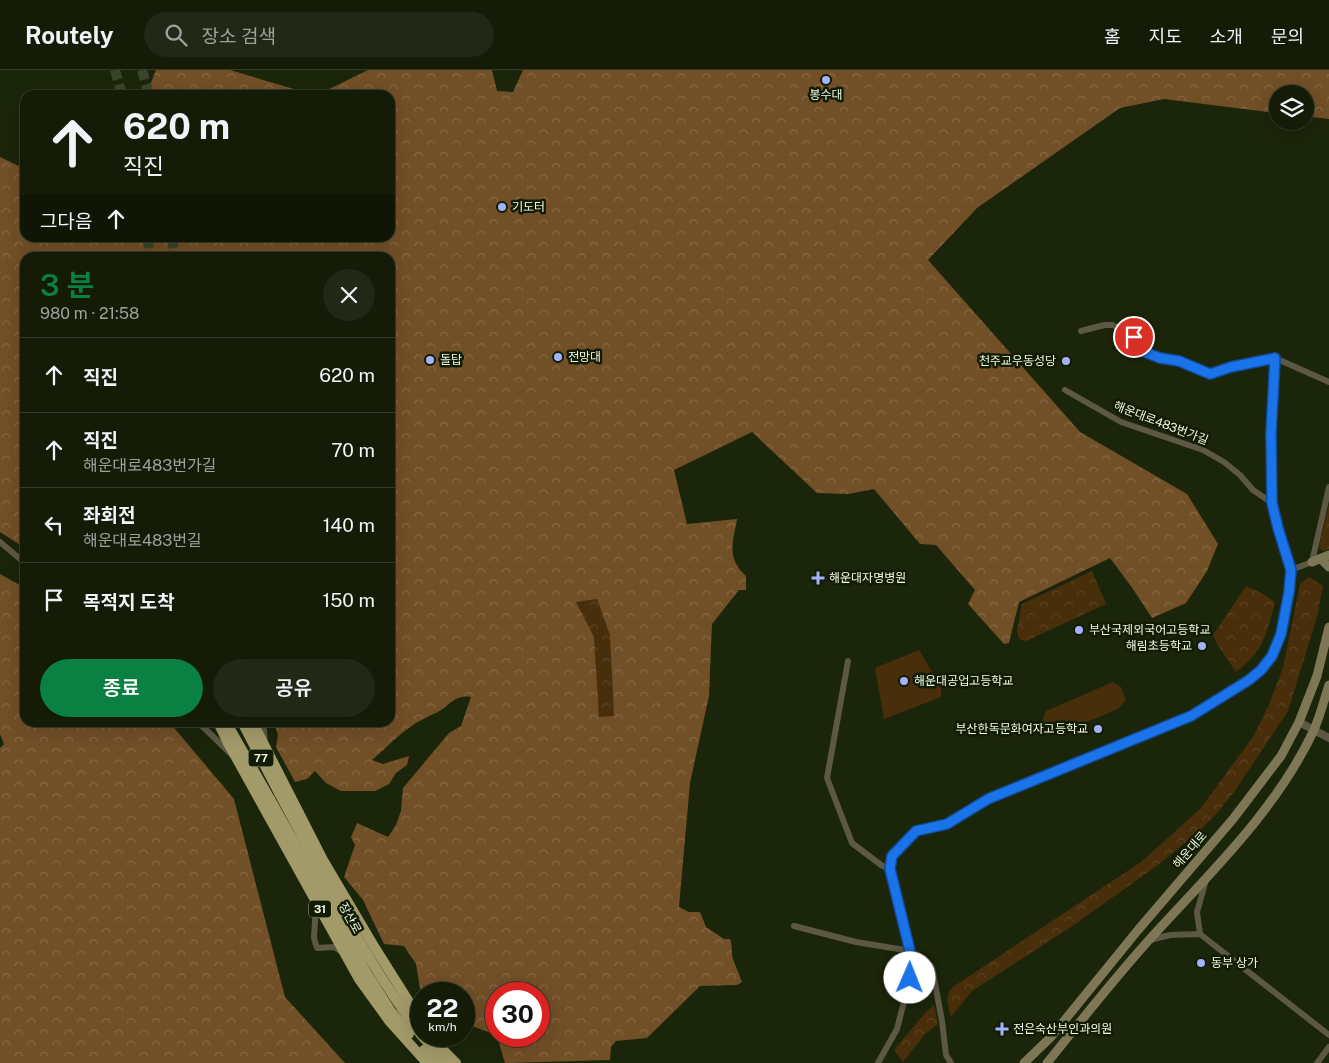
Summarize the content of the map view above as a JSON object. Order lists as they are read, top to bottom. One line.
{"streets":{"highway":["77","31","장산로"],"main road":["해운대로"],"street":["해운대로483번가길"]},"places":{"other":["봉수대","기도터","전망대","돌탑","천주교우동성당","부산국제외국어고등학교","해림초등학교","해운대공업고등학교","부산한독문화여자고등학교","동부 상가"],"health":["해운대자명병원","전은숙산부인과의원"]},"page":{"header":"Routely","search":"장소 검색","nav":["홈","지도","소개","문의"],"turn":["620 m","직진"],"then":"그다음","heading":["3 분","980 m · 21:58"],"list":[{"name":"직진","value":"620 m"},{"name":"직진","note":"해운대로483번가길","value":"70 m"},{"name":"좌회전","note":"해운대로483번길","value":"140 m"},{"name":"목적지 도착","value":"150 m"}],"buttons":["종료","공유"],"speed":"22 km/h","limit":"30"}}
